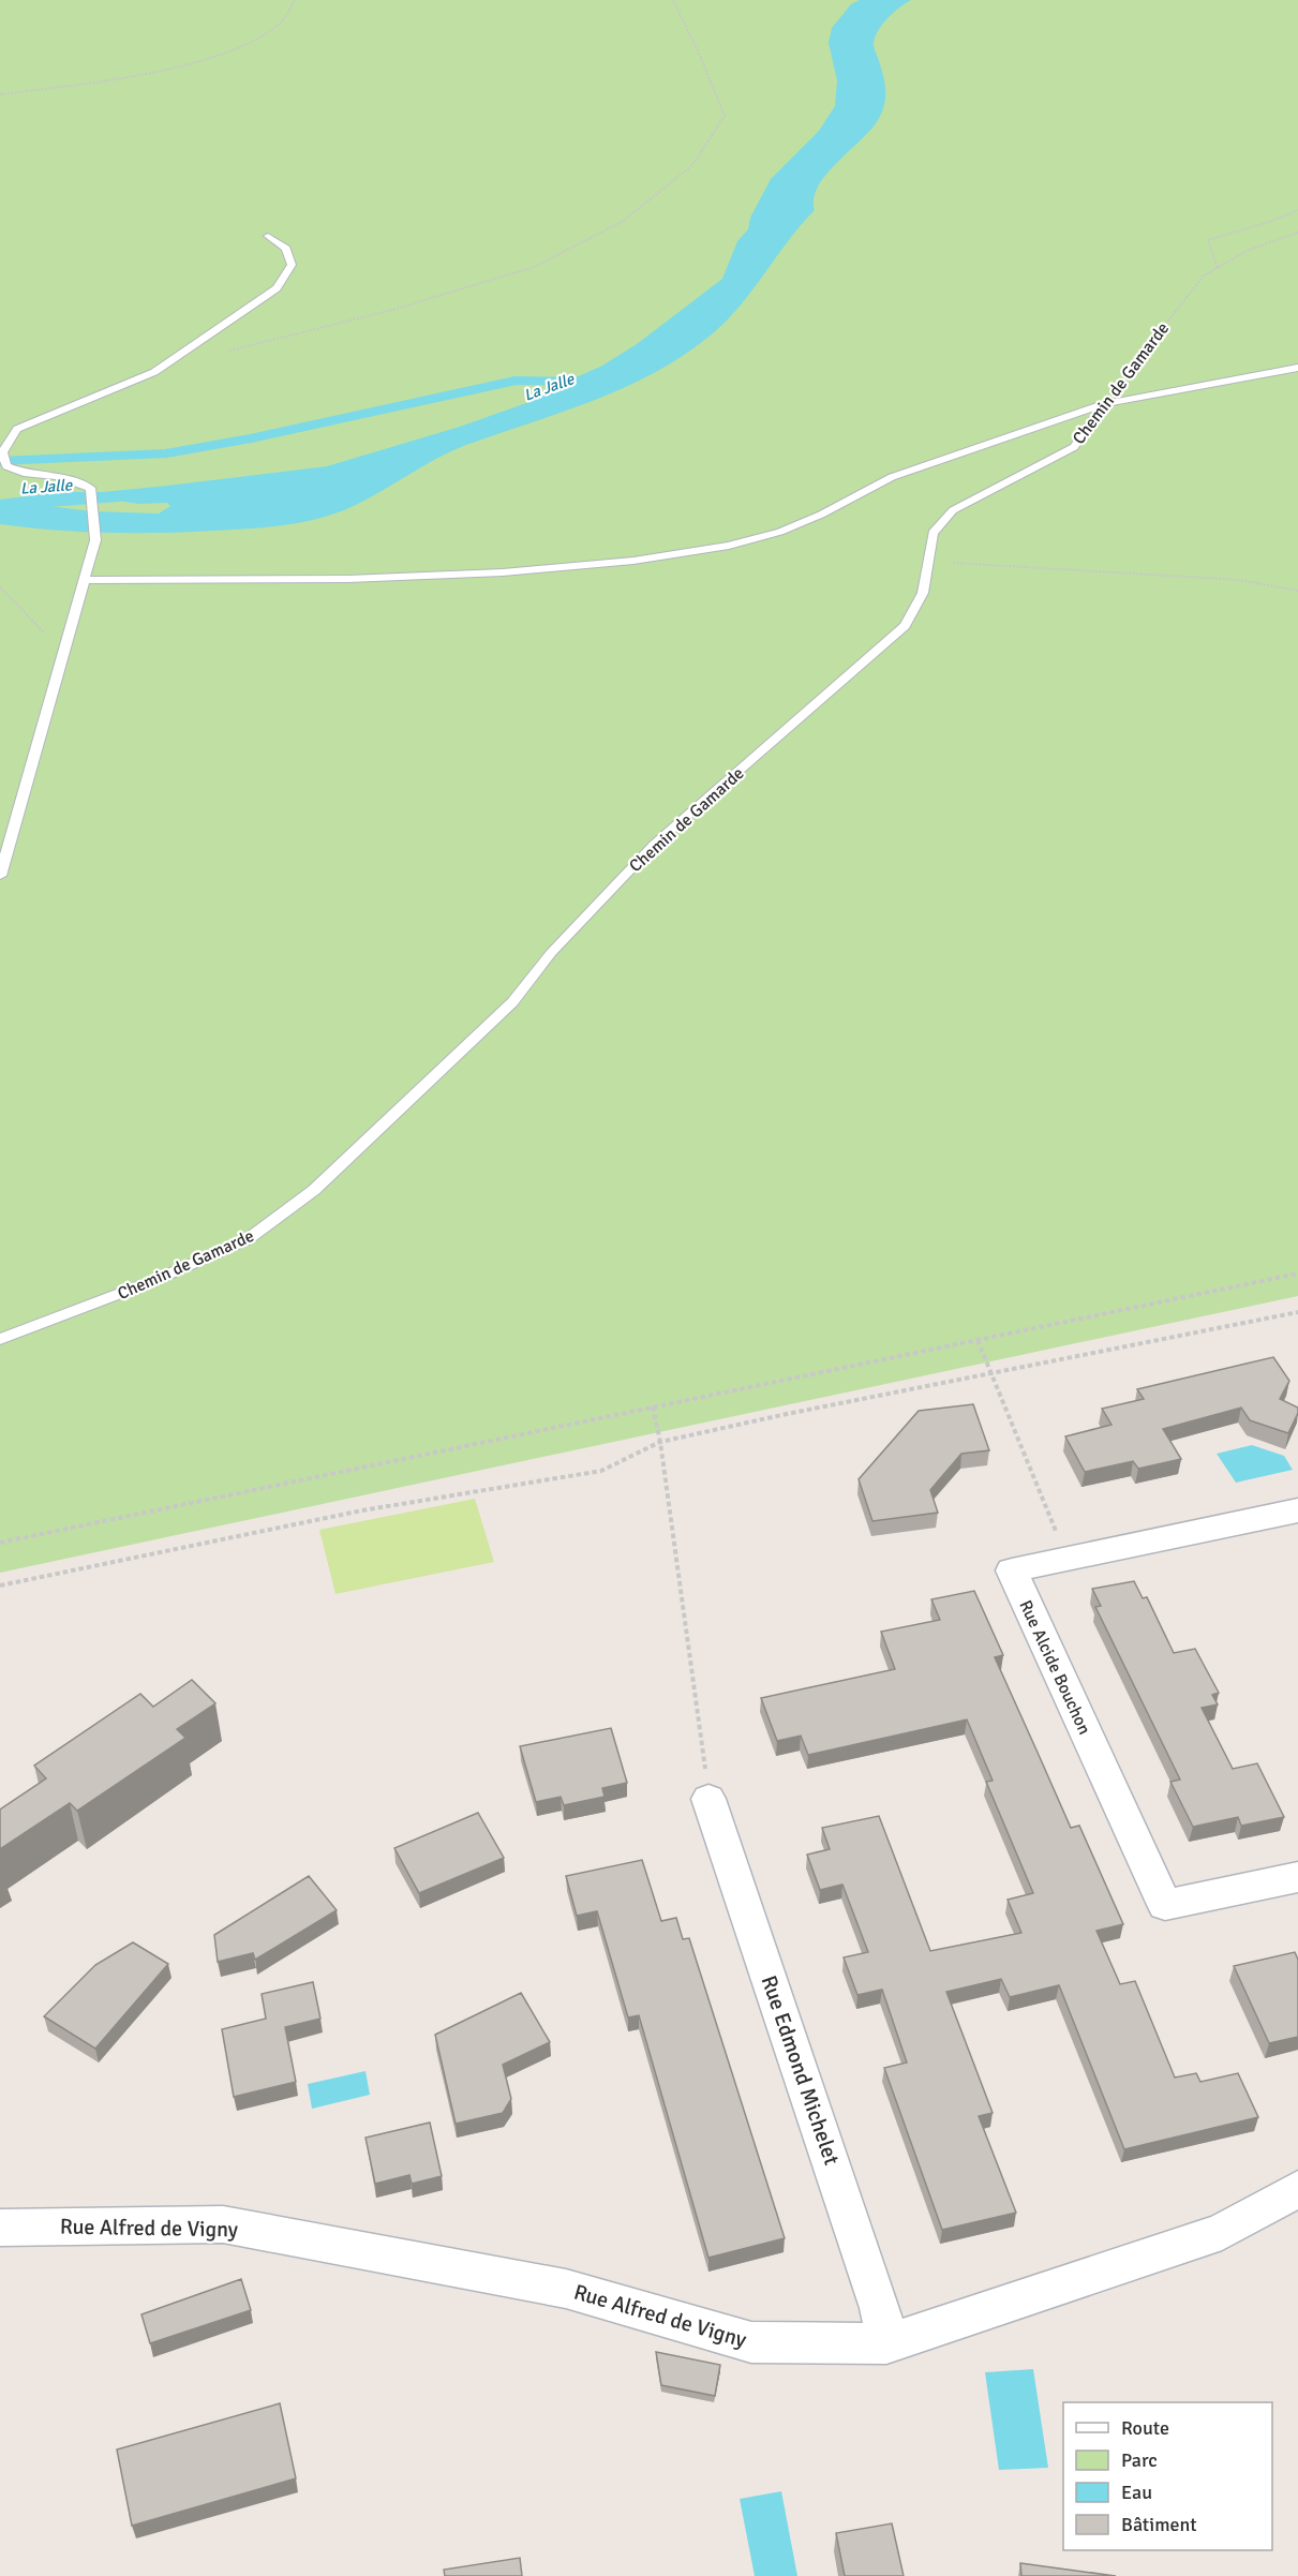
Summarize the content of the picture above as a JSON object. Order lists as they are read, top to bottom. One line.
{"streets":{"street":["Rue Alcide Bouchon","Rue Edmond Michelet","Rue Alfred de Vigny"],"lane":["Chemin de Gamarde"]},"crossings":[["Rue Edmond Michelet","Rue Alfred de Vigny"]],"water":["La Jalle"],"legend":["Route","Parc","Eau","Bâtiment"]}
